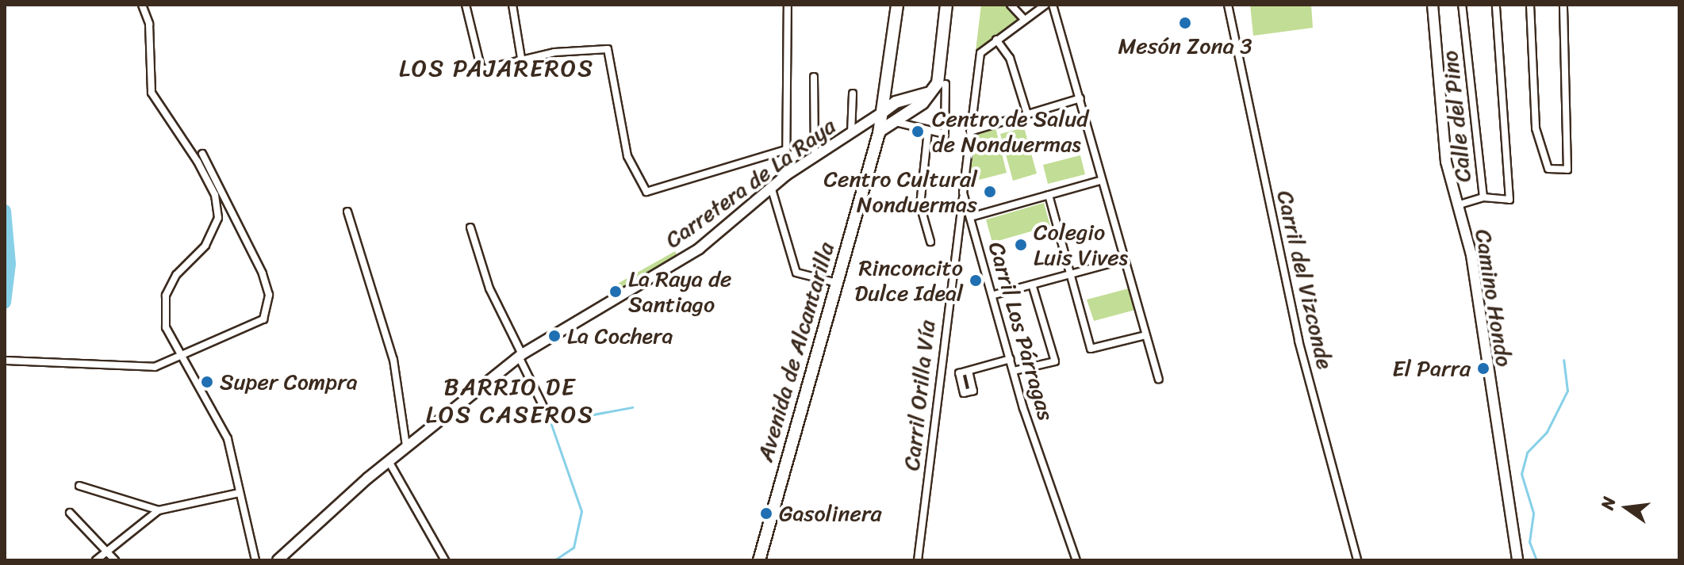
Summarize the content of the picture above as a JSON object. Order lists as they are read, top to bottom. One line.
{"streets":{"main road":["Carretera de La Raya","Camino Hondo","Avenida de Alcantarilla"],"street":["Calle del Pino","Carril del Vizconde","Carril Los Párragas","Carril Orilla Vía"]},"crossings":[["Calle del Pino","Camino Hondo"],["Carretera de La Raya","Avenida de Alcantarilla"],["Carril Los Párragas","Carril Orilla Vía"]],"districts":["LOS PAJAREROS","BARRIO DE LOS CASEROS"],"places":["Mesón Zona 3","Centro de Salud de Nonduermas","Centro Cultural Nonduermas","Colegio Luis Vives","Rinconcito Dulce Ideal","La Raya de Santiago","La Cochera","El Parra","Super Compra","Gasolinera"],"north":"left"}
